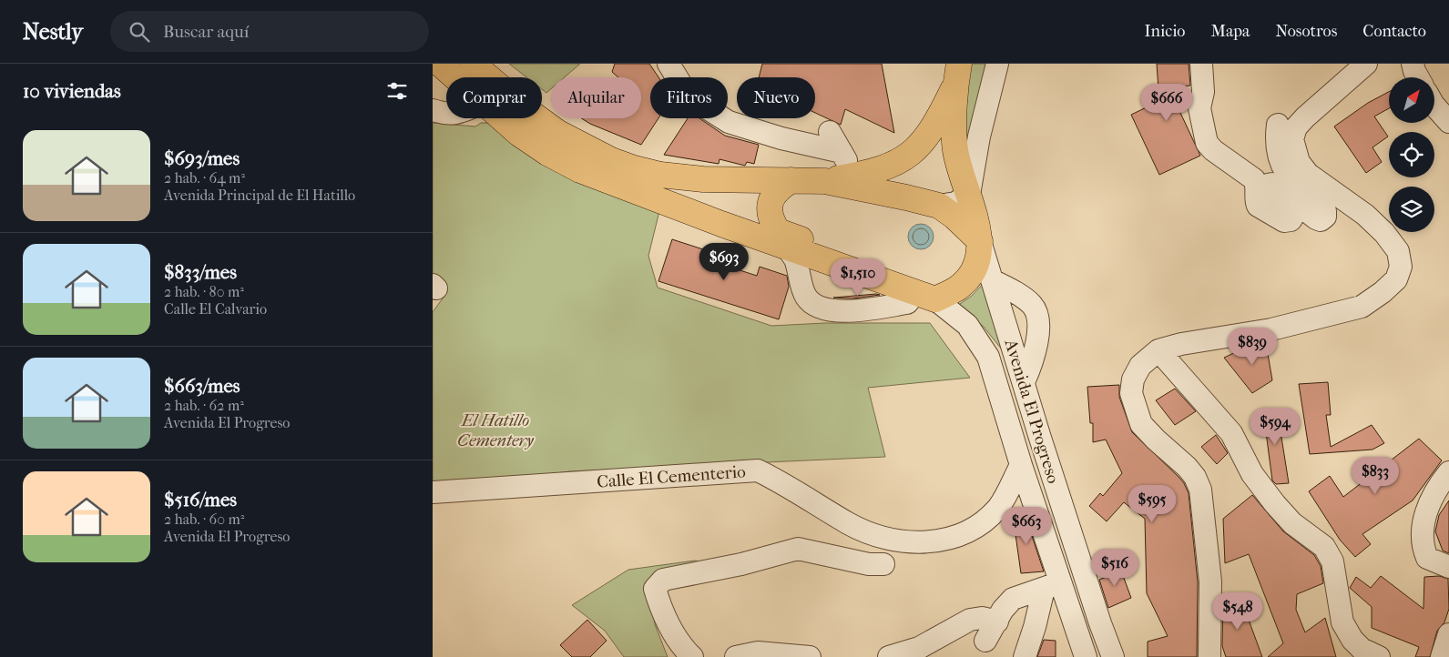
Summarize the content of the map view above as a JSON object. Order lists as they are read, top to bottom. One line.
{"streets":{"street":["Avenida El Progreso","Calle El Cementerio"]},"crossings":[["Avenida El Progreso","Calle El Cementerio"]],"parks":["El Hatillo Cementery"],"north":"top right","page":{"header":"Nestly","search":"Buscar aquí","nav":["Inicio","Mapa","Nosotros","Contacto"],"heading":"10 viviendas","chip":["Comprar","Alquilar","Filtros","Nuevo"],"price":["$666","$693","$1,510","$839","$594","$833","$595","$663","$516","$548"],"list":[{"name":"$693/mes","note":"2 hab. · 64 m² · Avenida Principal de El Hatillo"},{"name":"$833/mes","note":"2 hab. · 80 m² · Calle El Calvario"},{"name":"$663/mes","note":"2 hab. · 62 m² · Avenida El Progreso"},{"name":"$516/mes","note":"2 hab. · 60 m² · Avenida El Progreso"}]}}
